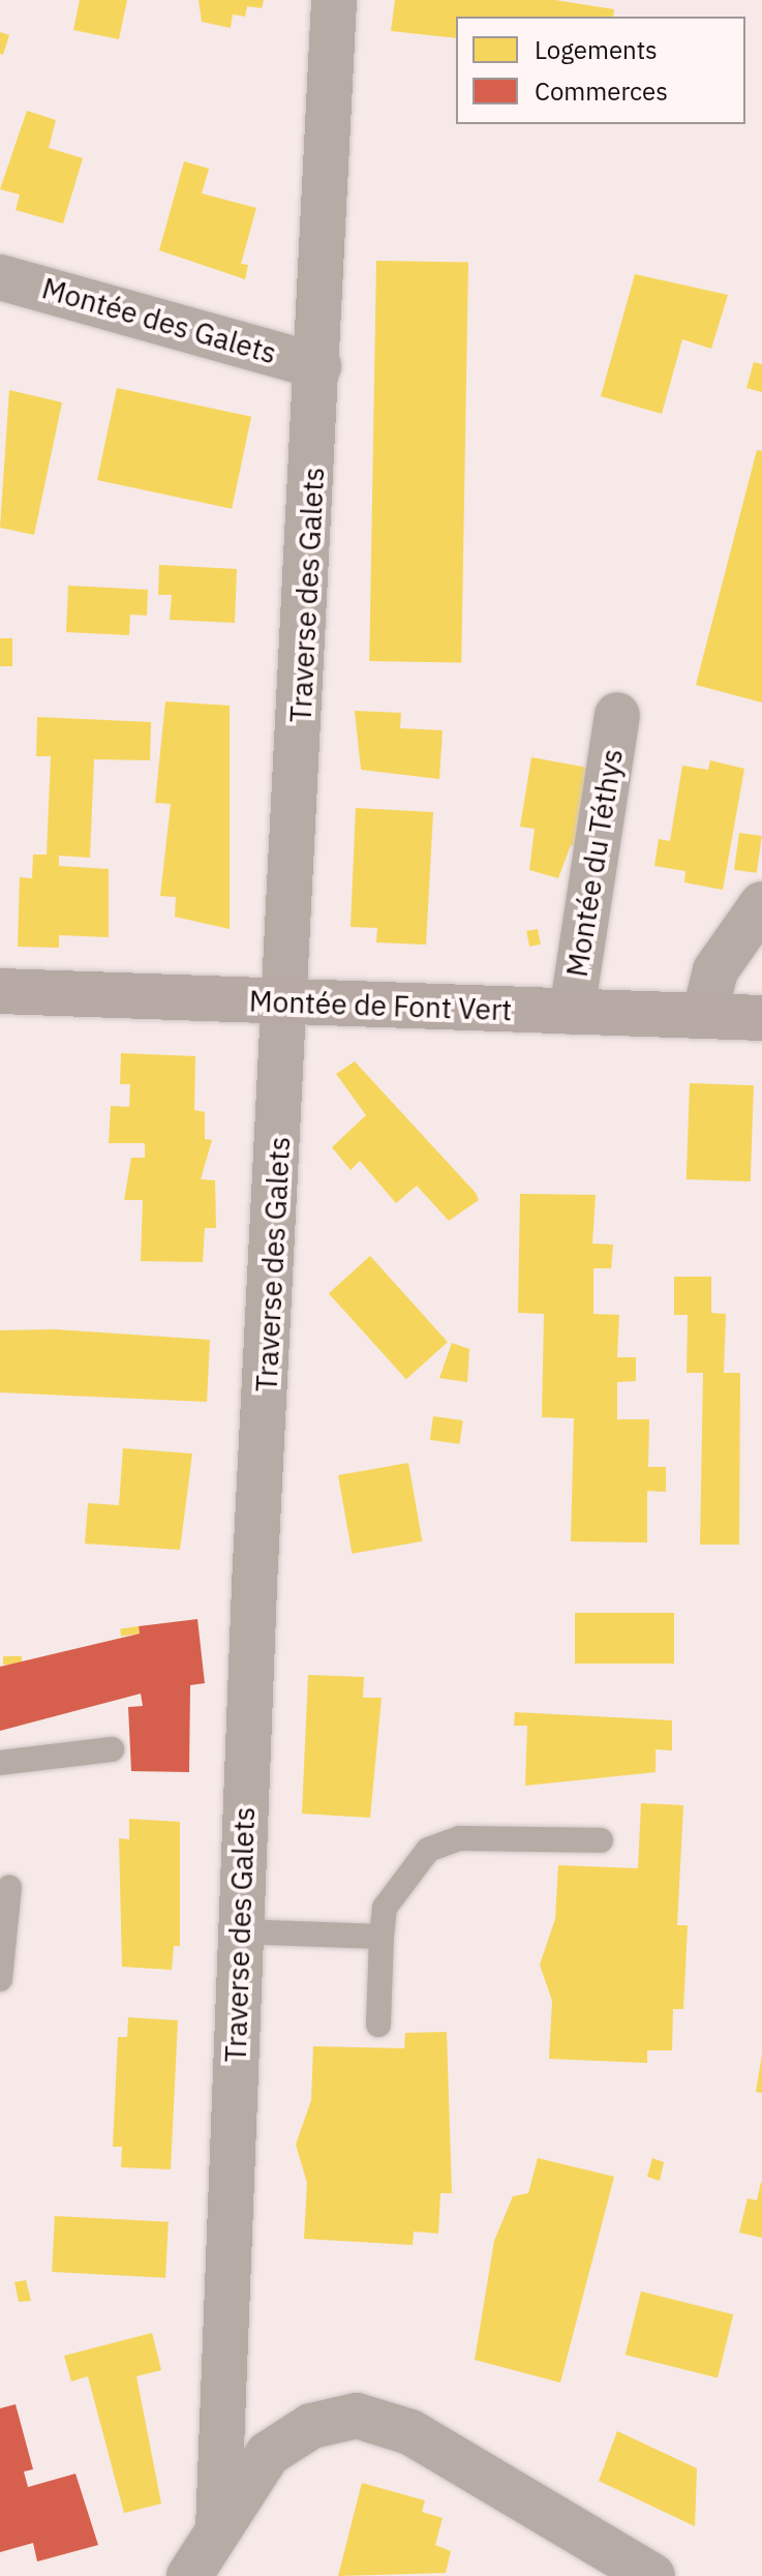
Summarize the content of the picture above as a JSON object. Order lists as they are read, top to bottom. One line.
{"streets":{"street":["Montée des Galets","Traverse des Galets","Montée du Téthys","Montée de Font Vert"]},"crossings":[["Montée des Galets","Traverse des Galets"],["Traverse des Galets","Montée de Font Vert"],["Montée du Téthys","Montée de Font Vert"]],"legend":["Logements","Commerces"]}
